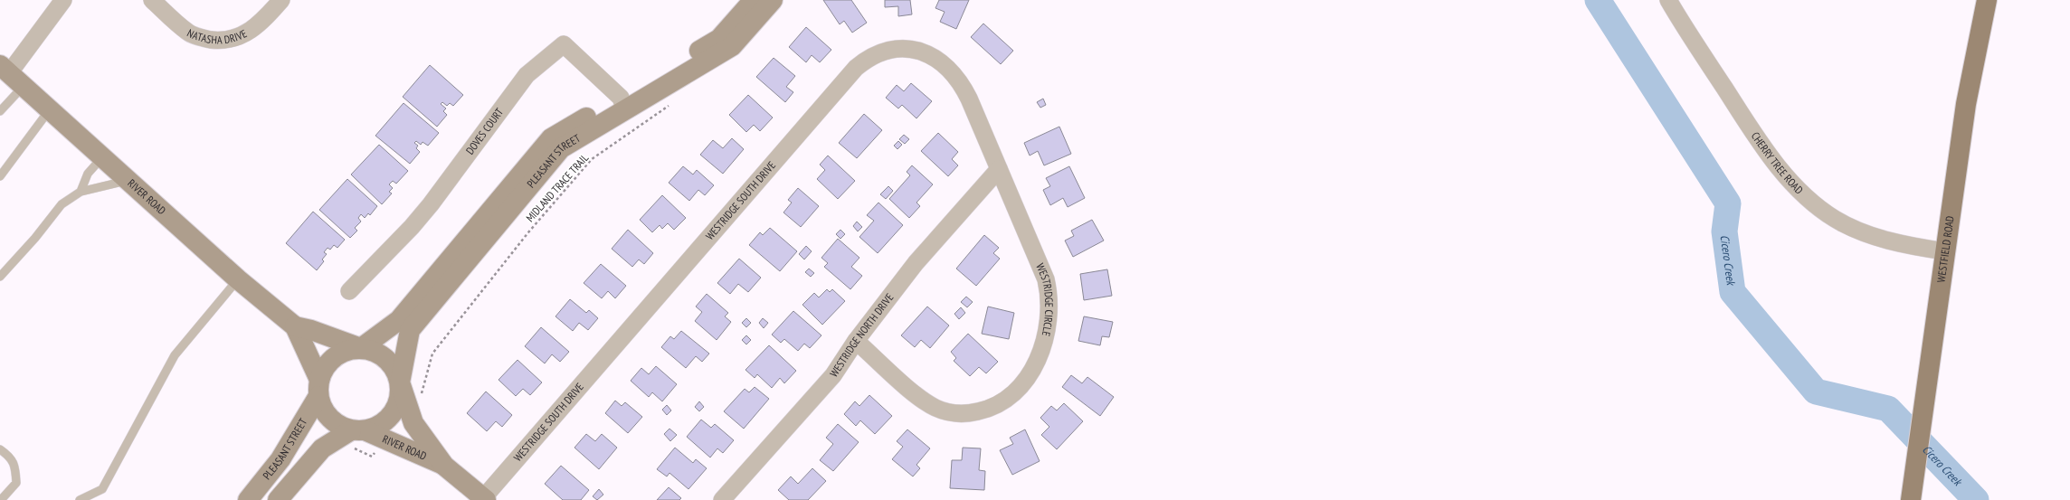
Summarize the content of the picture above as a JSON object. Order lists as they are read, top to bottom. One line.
{"streets":{"main road":["PLEASANT STREET","RIVER ROAD","WESTFIELD ROAD"],"street":["NATASHA DRIVE","DOVES COURT","CHERRY TREE ROAD","WESTRIDGE SOUTH DRIVE","WESTRIDGE CIRCLE","WESTRIDGE NORTH DRIVE"],"path":["MIDLAND TRACE TRAIL"]},"crossings":[["DOVES COURT","PLEASANT STREET"],["PLEASANT STREET","RIVER ROAD"],["CHERRY TREE ROAD","WESTFIELD ROAD"],["MIDLAND TRACE TRAIL","RIVER ROAD"],["RIVER ROAD","WESTRIDGE SOUTH DRIVE"],["WESTRIDGE SOUTH DRIVE","WESTRIDGE CIRCLE"],["WESTRIDGE SOUTH DRIVE","WESTRIDGE NORTH DRIVE"],["WESTRIDGE CIRCLE","WESTRIDGE NORTH DRIVE"]],"water":["Cicero Creek"]}
